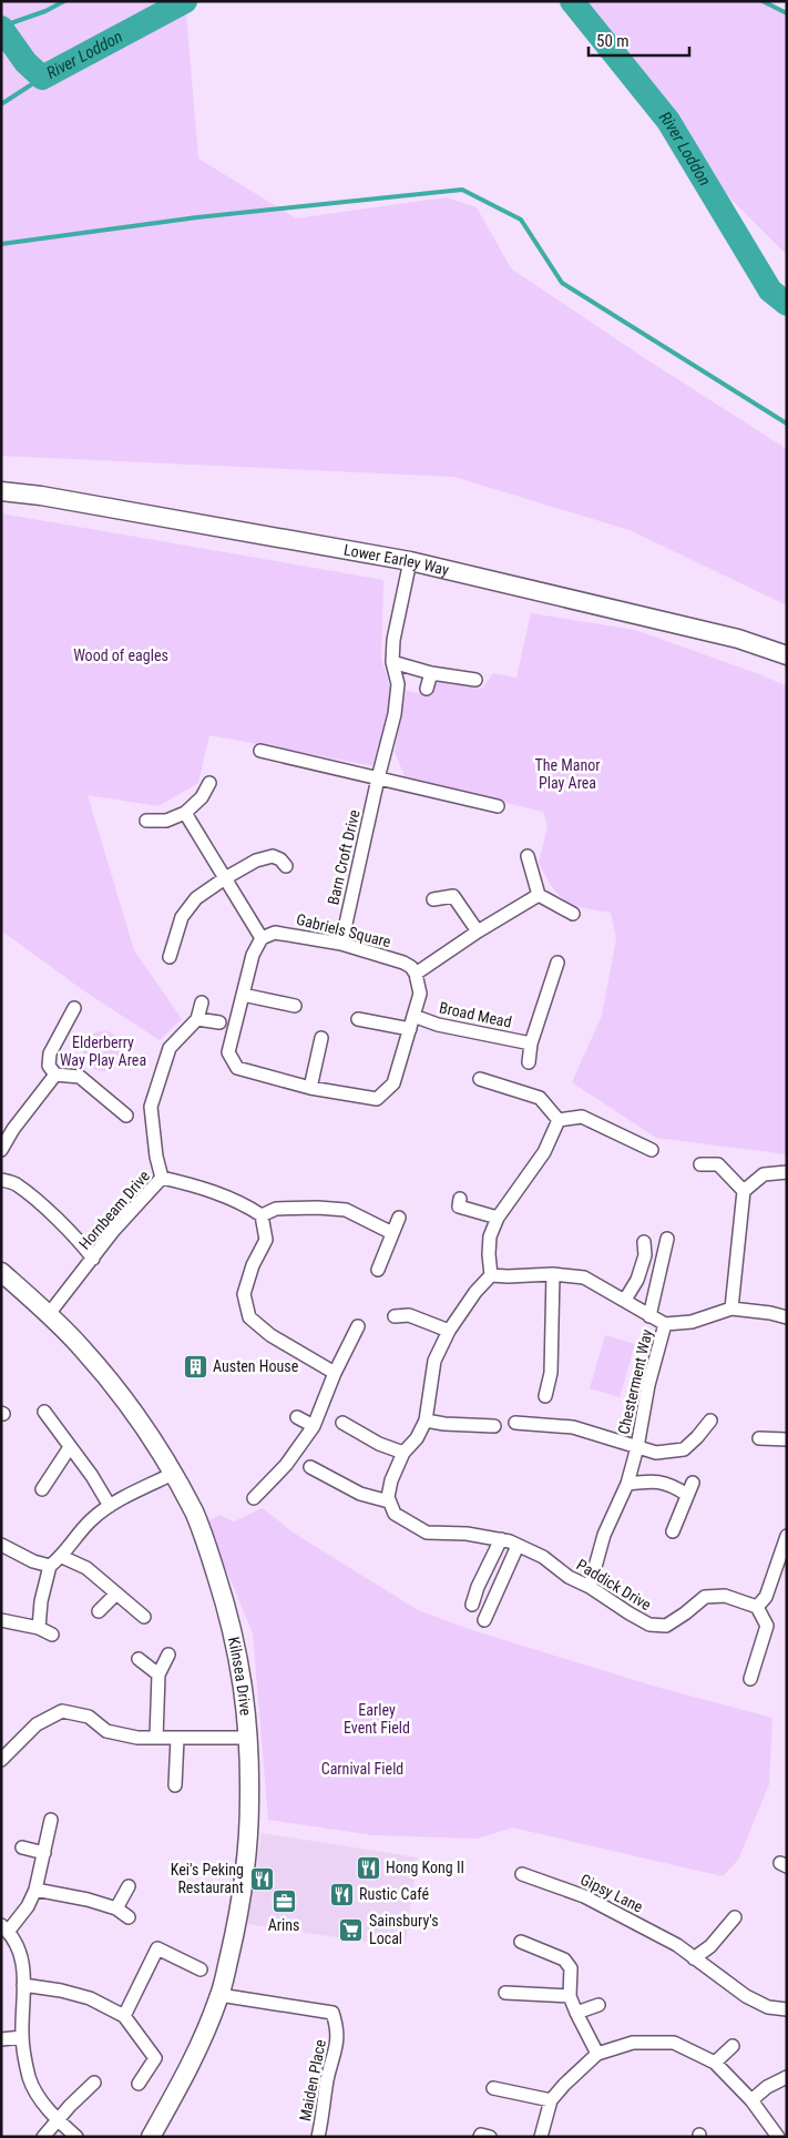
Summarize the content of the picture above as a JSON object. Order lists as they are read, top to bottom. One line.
{"streets":{"street":["Lower Earley Way","Barn Croft Drive","Gabriels Square","Broad Mead","Hornbeam Drive","Chesterment Way","Paddick Drive","Kilnsea Drive","Gipsy Lane","Maiden Place"]},"crossings":[["Lower Earley Way","Barn Croft Drive"],["Barn Croft Drive","Gabriels Square"],["Barn Croft Drive","Broad Mead"],["Gabriels Square","Broad Mead"],["Hornbeam Drive","Kilnsea Drive"],["Chesterment Way","Paddick Drive"],["Kilnsea Drive","Maiden Place"]],"water":["River Loddon"],"parks":["Wood of eagles","The Manor Play Area","Elderberry Way Play Area","Earley Event Field","Carnival Field"],"places":{"building":["Austen House"],"restaurant":["Hong Kong II","Kei's Peking Restaurant","Rustic Café"],"office":["Arins"],"supermarket":["Sainsbury's Local"]},"scale_bar":"50 m"}
